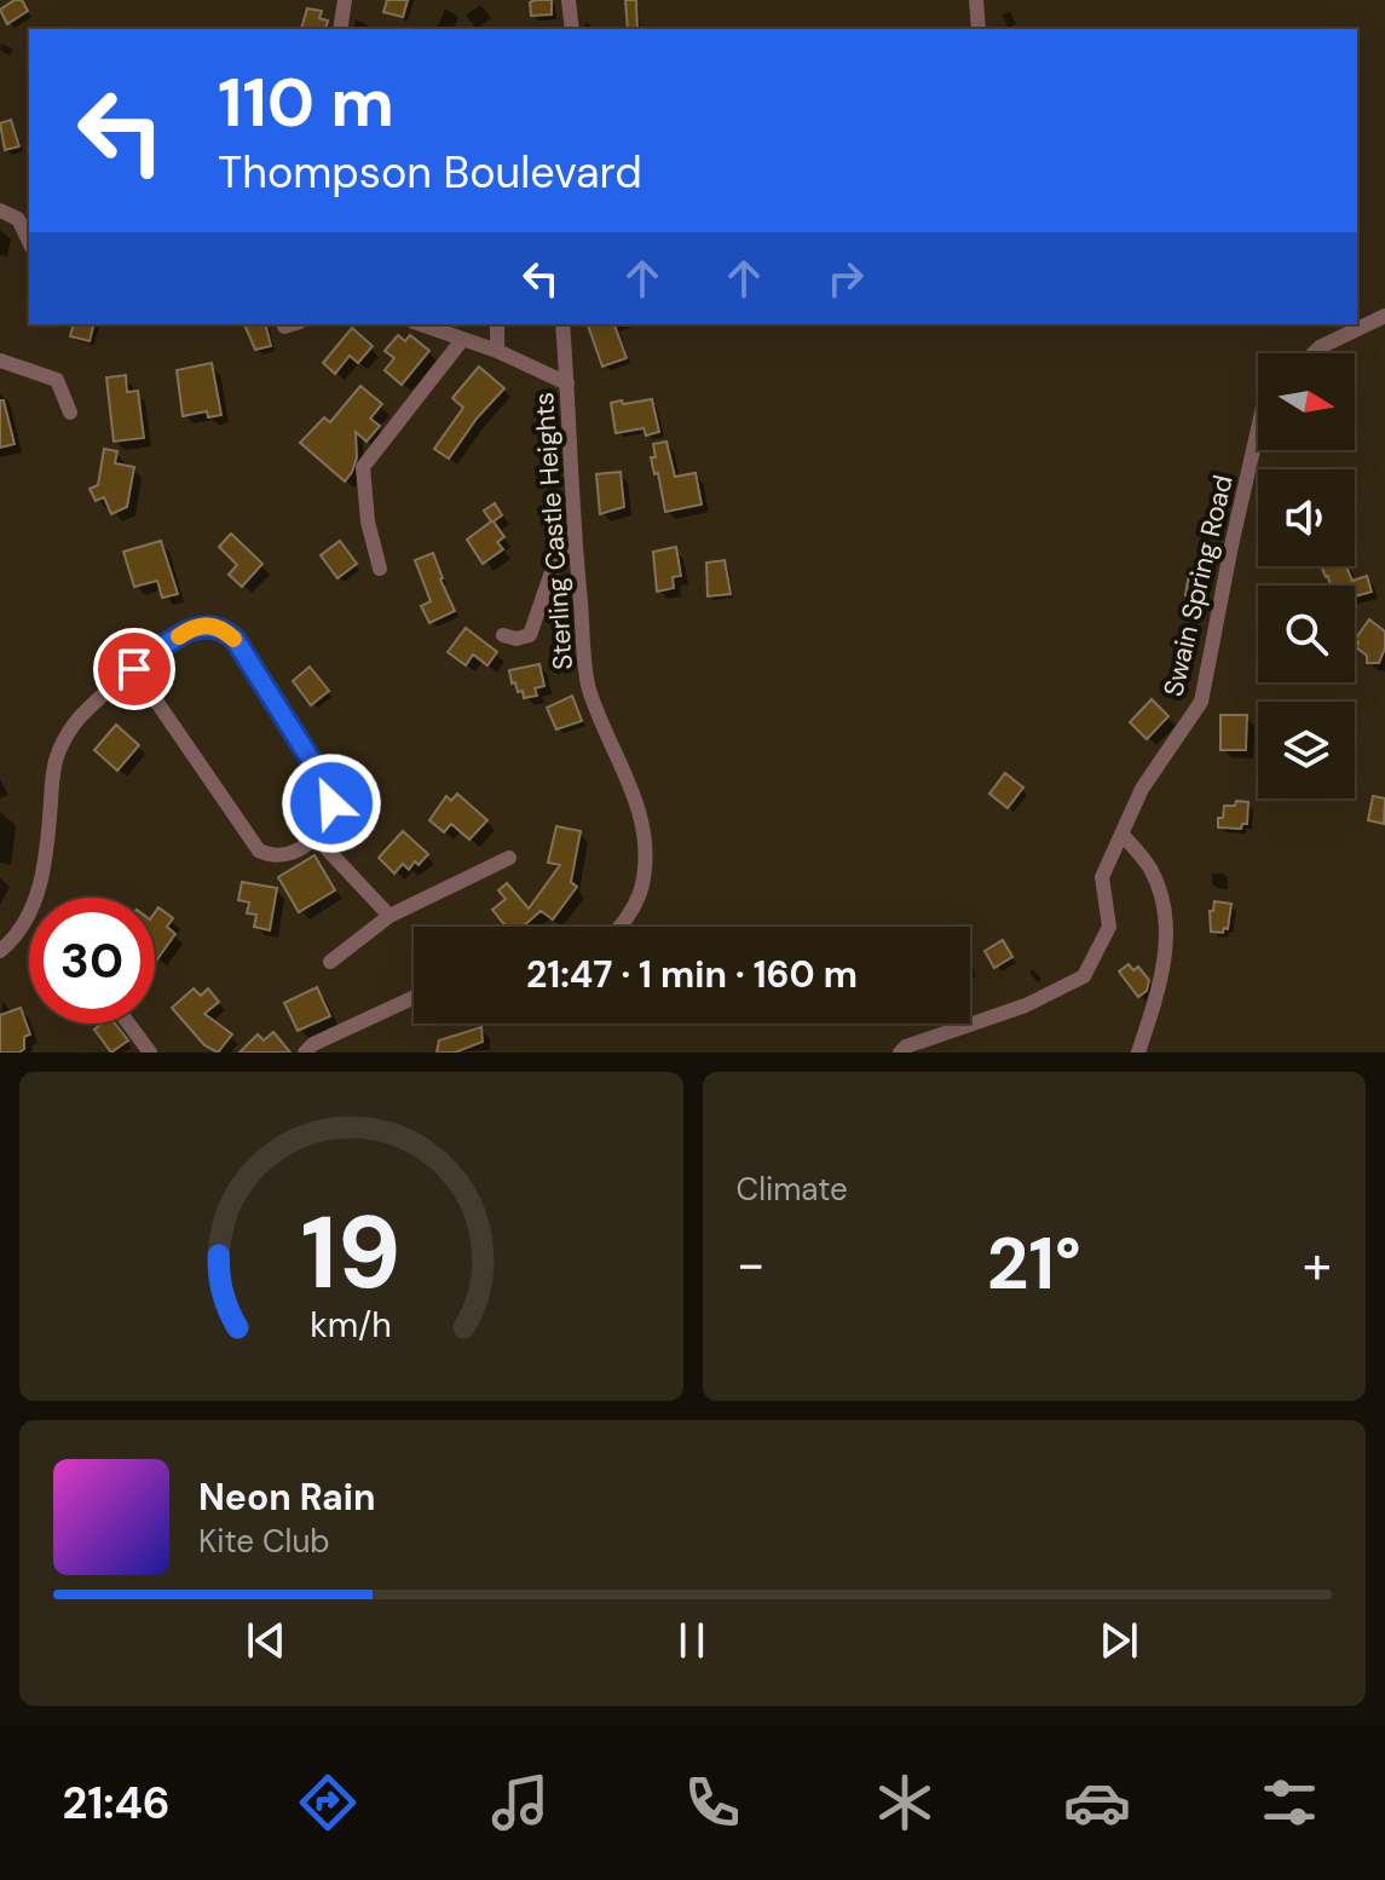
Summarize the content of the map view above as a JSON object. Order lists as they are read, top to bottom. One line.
{"streets":{"street":["Sterling Castle Heights","Swain Spring Road"]},"north":"right","page":{"turn":["110 m","Thompson Boulevard"],"limit":"30","trip":"21:47 · 1 min · 160 m","tile":"Climate","heat":["−","21°","+"],"song":["Neon Rain","Kite Club"],"tabs":"21:46","gauge":["19","km/h"]}}
